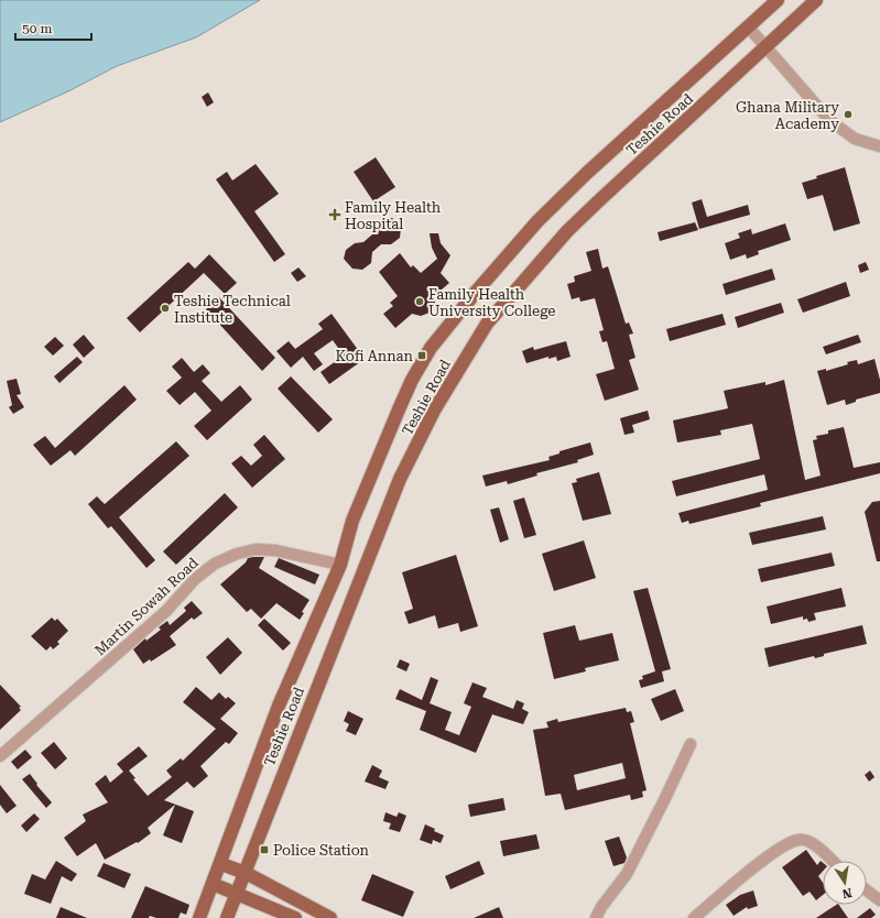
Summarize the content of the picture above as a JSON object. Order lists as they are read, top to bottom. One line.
{"streets":{"main road":["Teshie Road"],"street":["Martin Sowah Road"]},"crossings":[["Teshie Road","Martin Sowah Road"]],"places":{"other":["Ghana Military Academy","Family Health University College","Teshie Technical Institute"],"health":["Family Health Hospital"],"transit":["Kofi Annan","Police Station"]},"scale_bar":"50 m","north":"bottom"}
